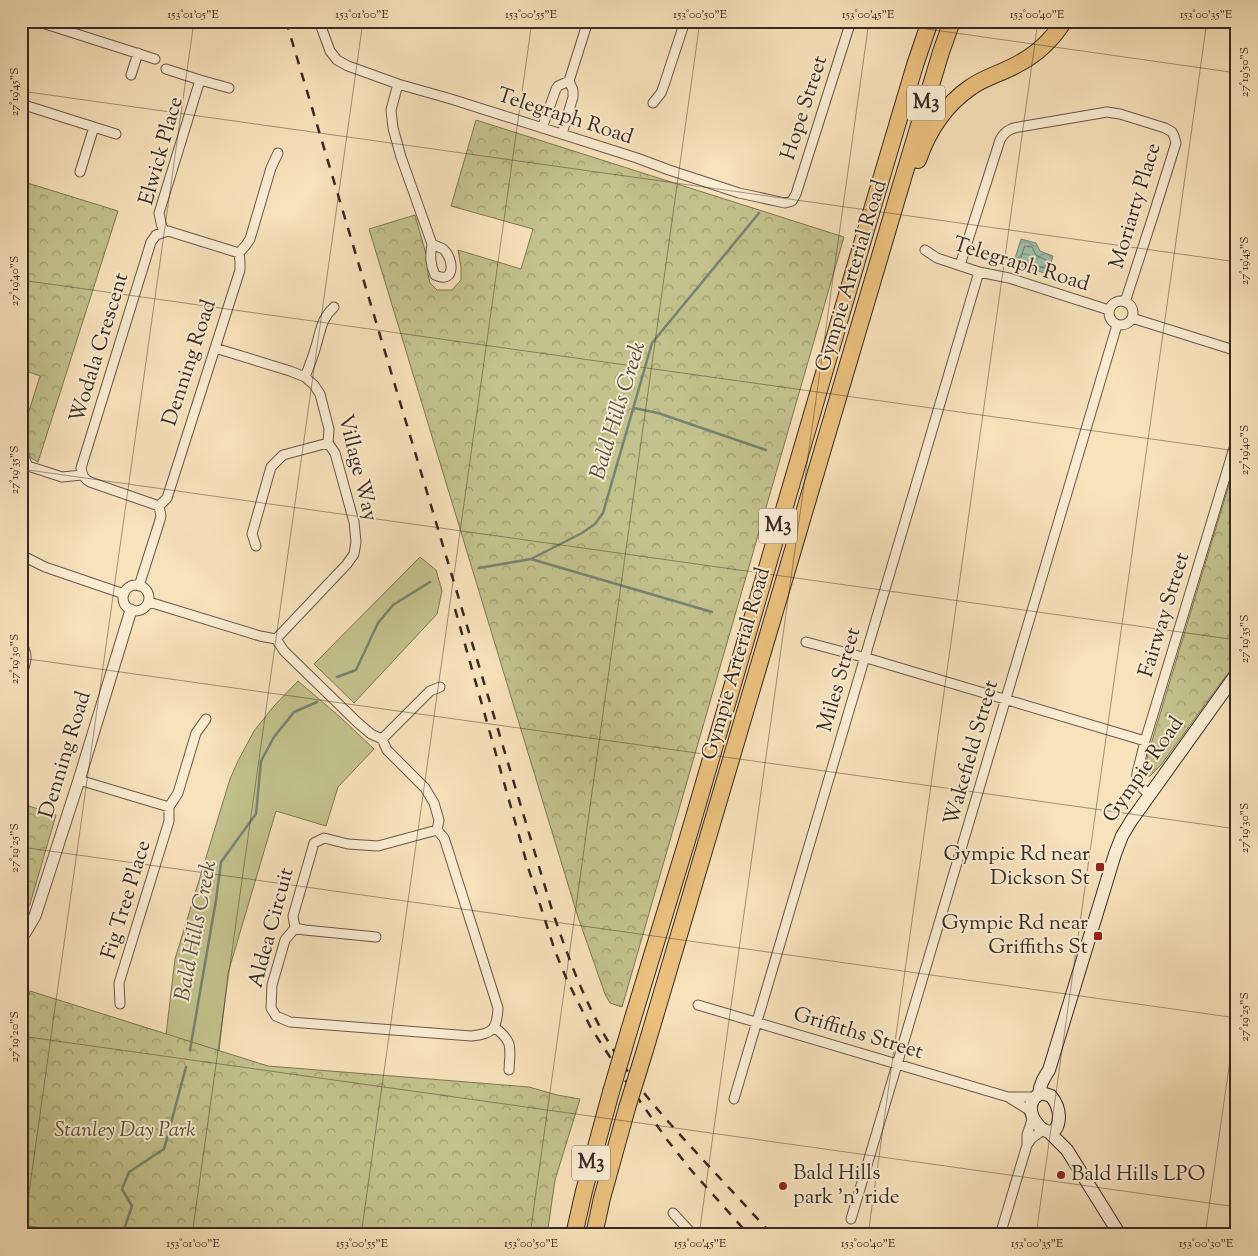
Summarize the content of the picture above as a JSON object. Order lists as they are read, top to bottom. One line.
{"streets":{"highway":["M3","Gympie Arterial Road"],"main road":["Gympie Road"],"street":["Hope Street","Telegraph Road","Elwick Place","Moriarty Place","Wodala Crescent","Denning Road","Village Way","Fairway Street","Miles Street","Wakefield Street","Fig Tree Place","Aldea Circuit","Griffiths Street"]},"crossings":[["Hope Street","Telegraph Road"],["Telegraph Road","Moriarty Place"],["Telegraph Road","Miles Street"],["Telegraph Road","Wakefield Street"],["Elwick Place","Wodala Crescent"],["Moriarty Place","Wakefield Street"],["Fairway Street","Gympie Road"],["Miles Street","Griffiths Street"],["Wakefield Street","Griffiths Street"],["Gympie Road","Griffiths Street"]],"water":["Bald Hills Creek"],"parks":["Stanley Day Park"],"places":{"transit":["Gympie Rd near Dickson St","Gympie Rd near Griffiths St"],"other":["Bald Hills LPO","Bald Hills park 'n' ride"]},"coordinates":["153°01'05\"E","153°01'00\"E","153°00'55\"E","153°00'50\"E","153°00'45\"E","153°00'40\"E","153°00'35\"E","27°19'50\"S","27°19'45\"S","27°19'40\"S","27°19'35\"S","27°19'30\"S","27°19'25\"S","27°19'20\"S","153°00'30\"E"]}
